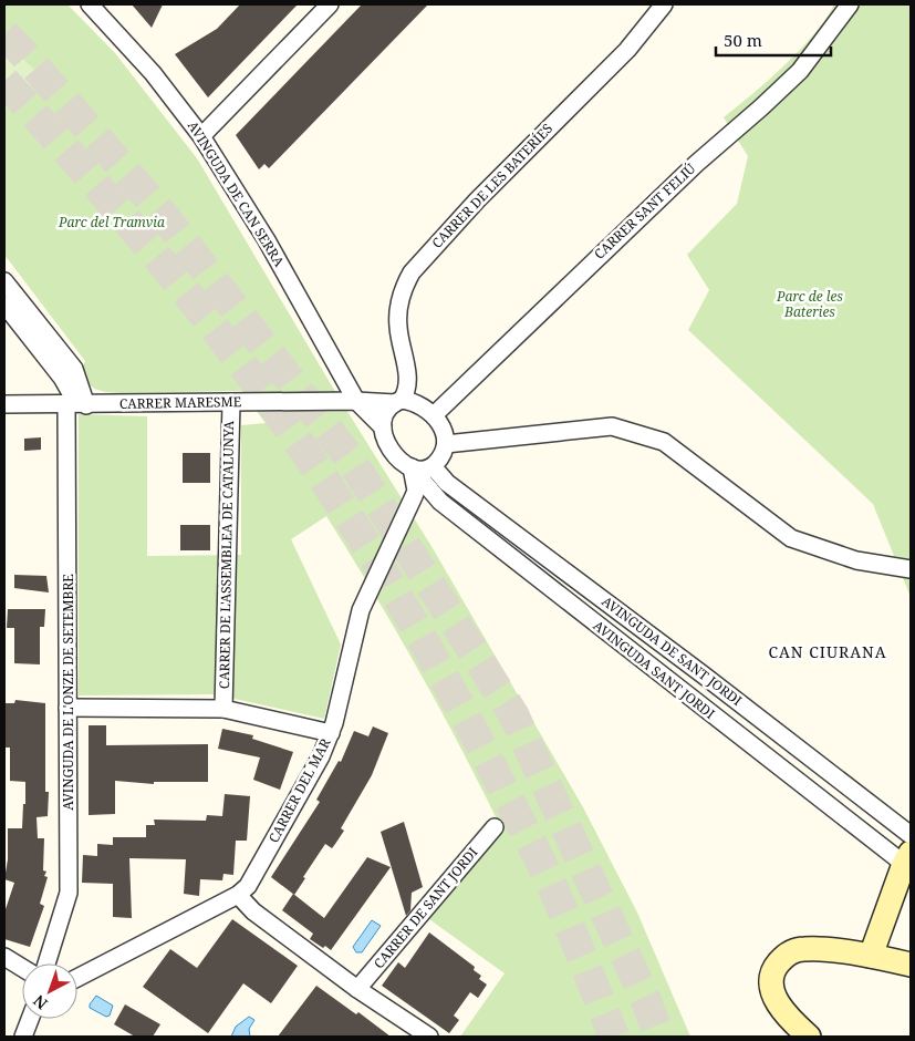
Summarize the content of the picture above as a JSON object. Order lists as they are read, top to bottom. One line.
{"streets":{"street":["CARRER DE LES BATERÍES","AVINGUDA DE CAN SERRA","CARRER SANT FELIÚ","CARRER MARESME","CARRER DE L'ASSEMBLEA DE CATALUNYA","AVINGUDA DE SANT JORDI","AVINGUDA SANT JORDI","AVINGUDA DE L'ONZE DE SETEMBRE","CARRER DEL MAR","CARRER DE SANT JORDI"]},"crossings":[["CARRER DE LES BATERÍES","CARRER SANT FELIÚ"],["CARRER DE LES BATERÍES","CARRER MARESME"],["CARRER DE LES BATERÍES","AVINGUDA DE SANT JORDI"],["CARRER DE LES BATERÍES","AVINGUDA SANT JORDI"],["CARRER DE LES BATERÍES","CARRER DEL MAR"],["AVINGUDA DE CAN SERRA","CARRER MARESME"],["CARRER SANT FELIÚ","CARRER MARESME"],["CARRER SANT FELIÚ","AVINGUDA DE SANT JORDI"],["CARRER SANT FELIÚ","AVINGUDA SANT JORDI"],["CARRER SANT FELIÚ","CARRER DEL MAR"],["CARRER MARESME","CARRER DE L'ASSEMBLEA DE CATALUNYA"],["CARRER MARESME","AVINGUDA DE SANT JORDI"],["CARRER MARESME","AVINGUDA SANT JORDI"],["CARRER MARESME","AVINGUDA DE L'ONZE DE SETEMBRE"],["CARRER MARESME","CARRER DEL MAR"],["AVINGUDA DE SANT JORDI","AVINGUDA SANT JORDI"],["AVINGUDA DE SANT JORDI","CARRER DEL MAR"],["AVINGUDA SANT JORDI","CARRER DEL MAR"]],"districts":["CAN CIURANA"],"parks":["Parc del Tramvia","Parc de les Bateries"],"scale_bar":"50 m","north":"bottom left"}
